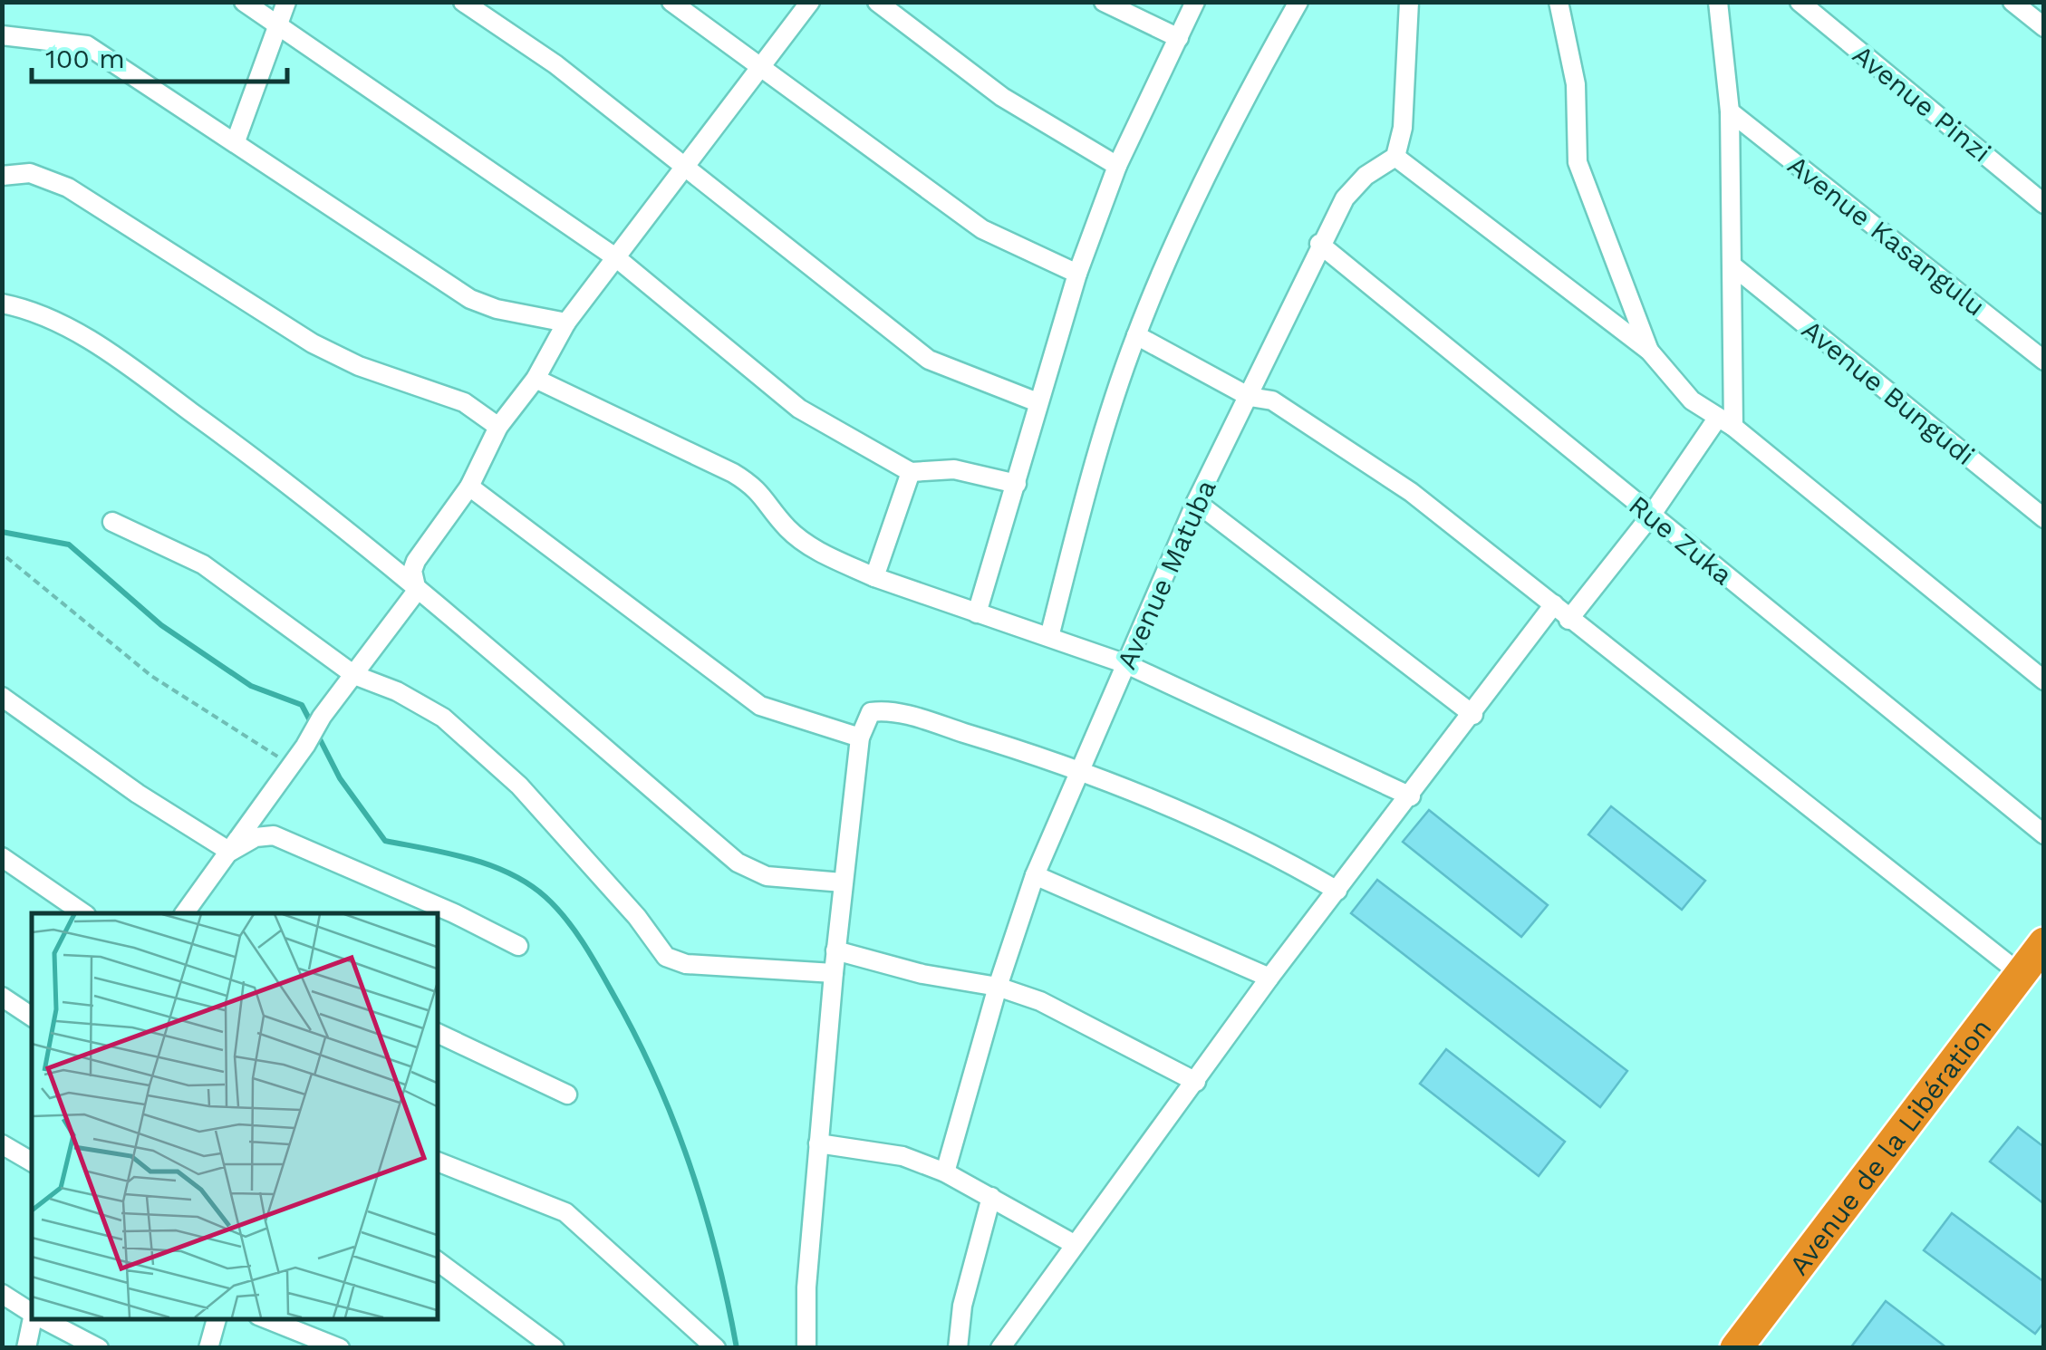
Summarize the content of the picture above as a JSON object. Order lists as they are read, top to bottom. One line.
{"streets":{"highway":["Avenue de la Libération"],"street":["Avenue Pinzi","Avenue Kasangulu","Avenue Bungudi","Rue Zuka","Avenue Matuba"]},"crossings":[["Rue Zuka","Avenue Matuba"]],"scale_bar":"100 m"}
